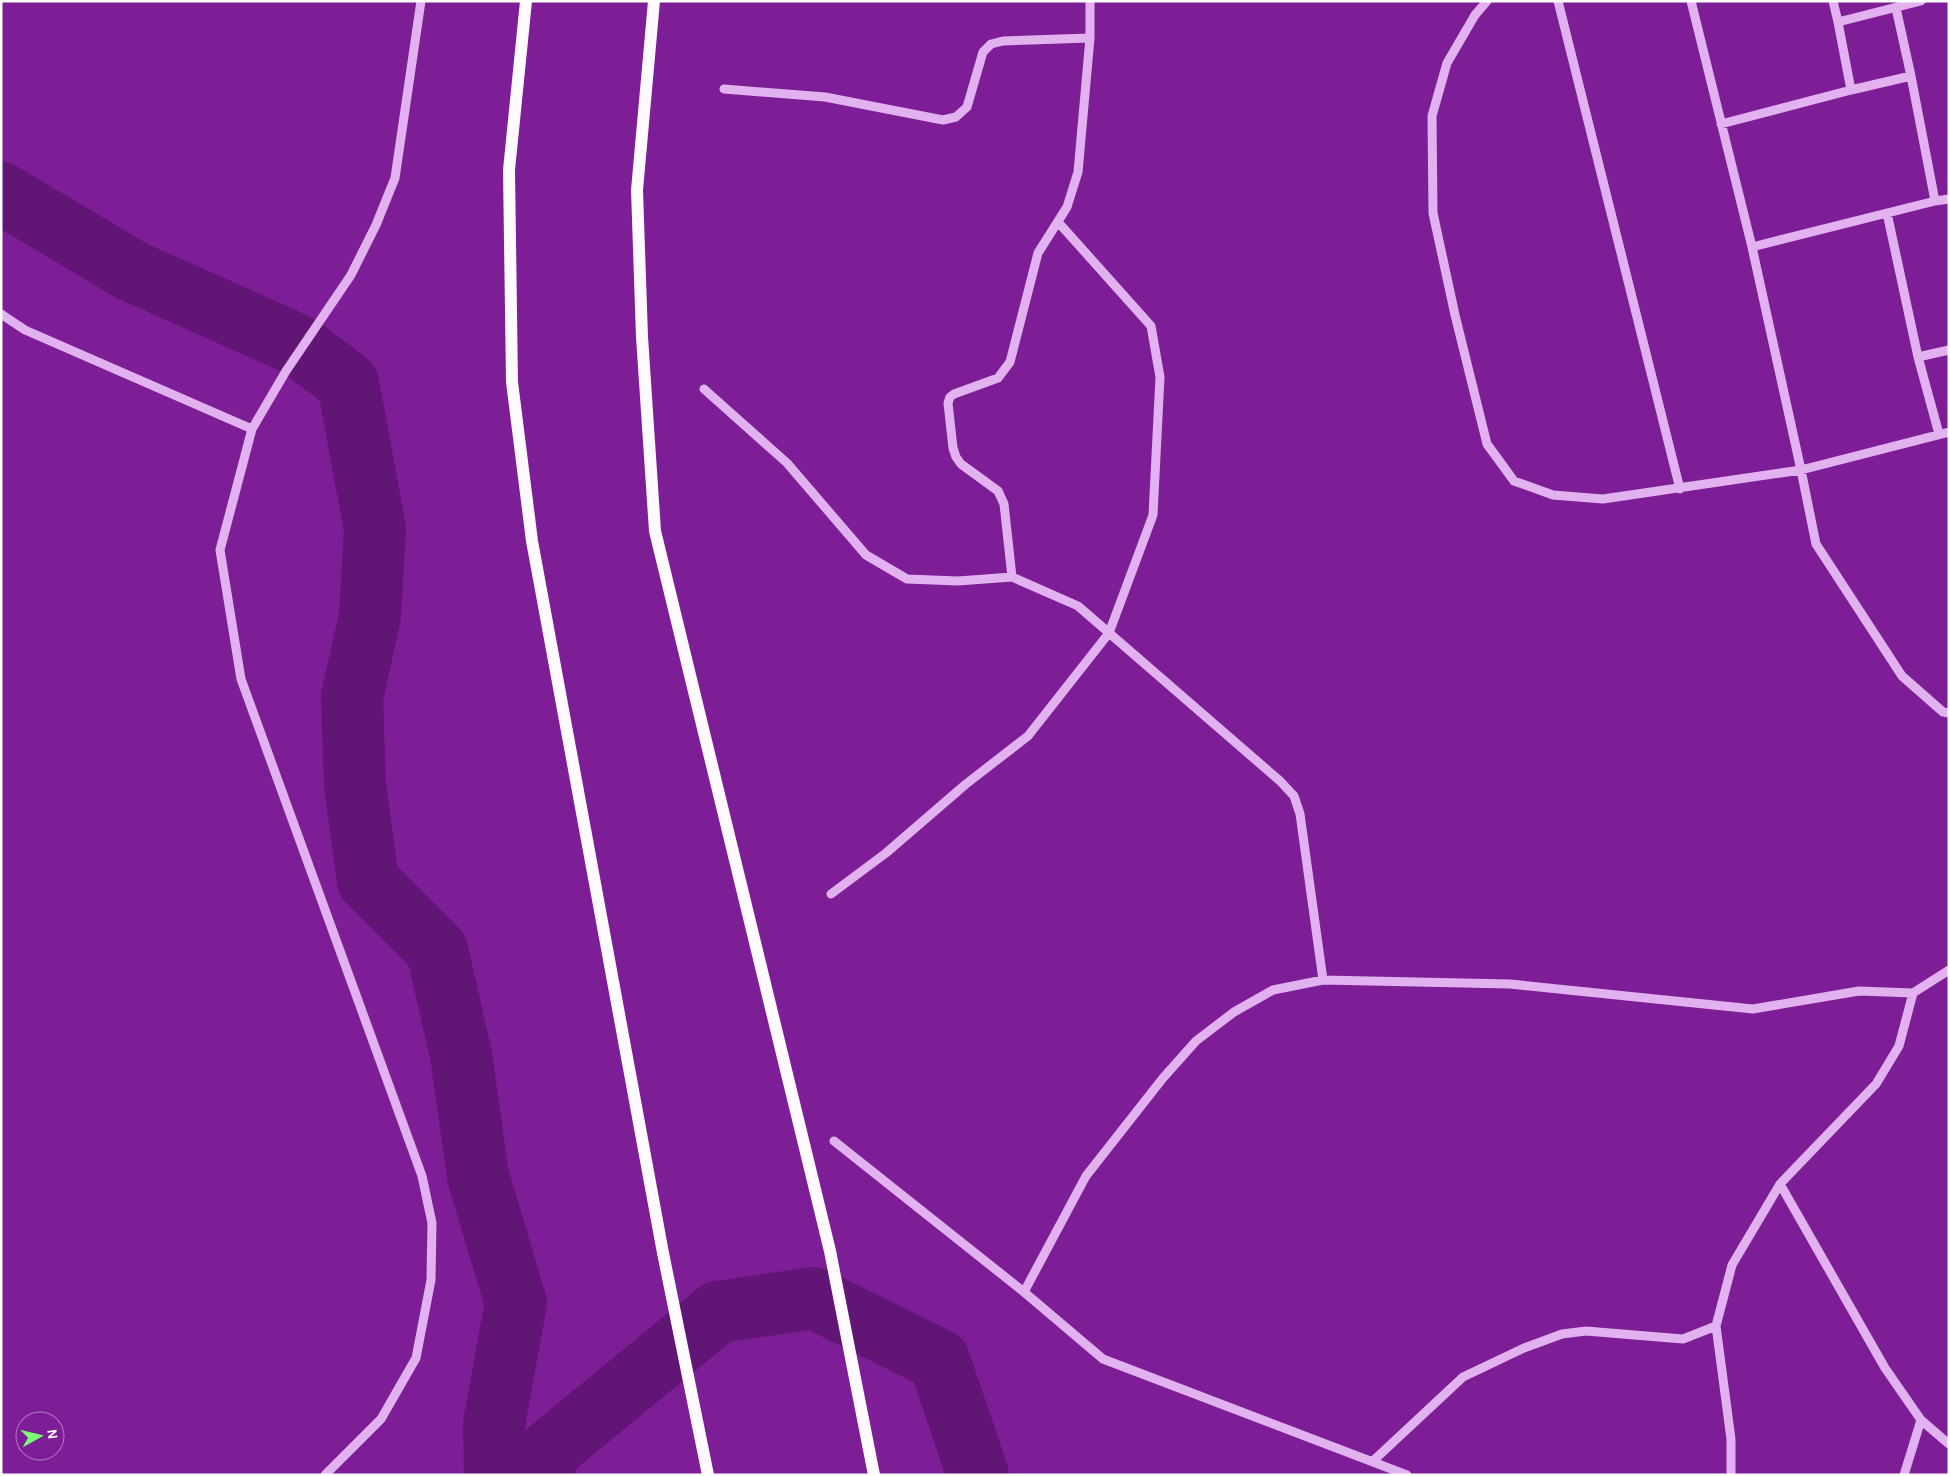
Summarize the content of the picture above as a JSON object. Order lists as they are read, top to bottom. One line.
{"north":"right"}
